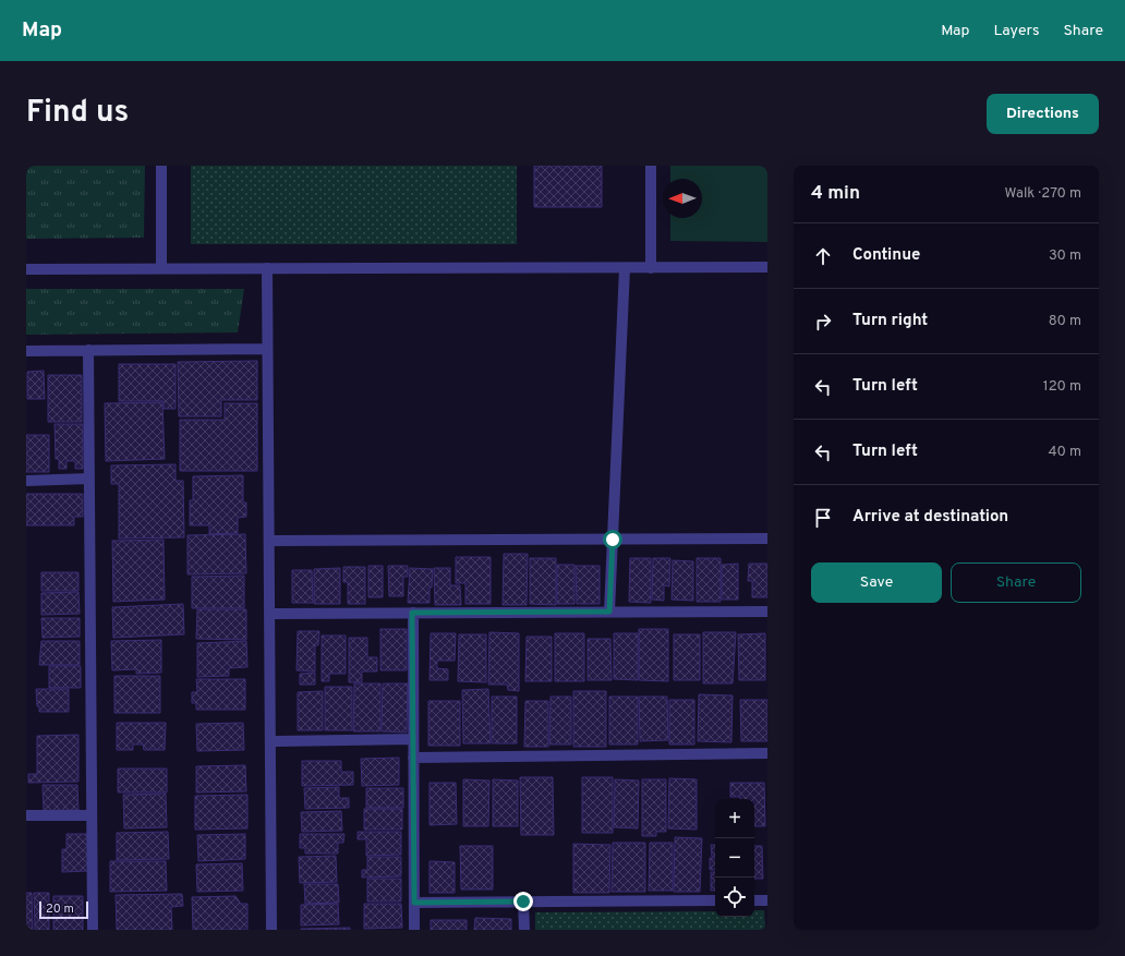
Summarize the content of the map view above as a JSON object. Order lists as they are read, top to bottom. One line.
{"scale_bar":"20 m","north":"left","page":{"header":"Map","nav":["Map","Layers","Share"],"title":"Find us","buttons":["Directions",["Save","Share"]],"heading":["4 min","Walk · 270 m"],"list":[["Continue","30 m"],["Turn right","80 m"],["Turn left","120 m"],["Turn left","40 m"],"Arrive at destination"],"map_buttons":["+","−"],"scale":"20 m"}}
